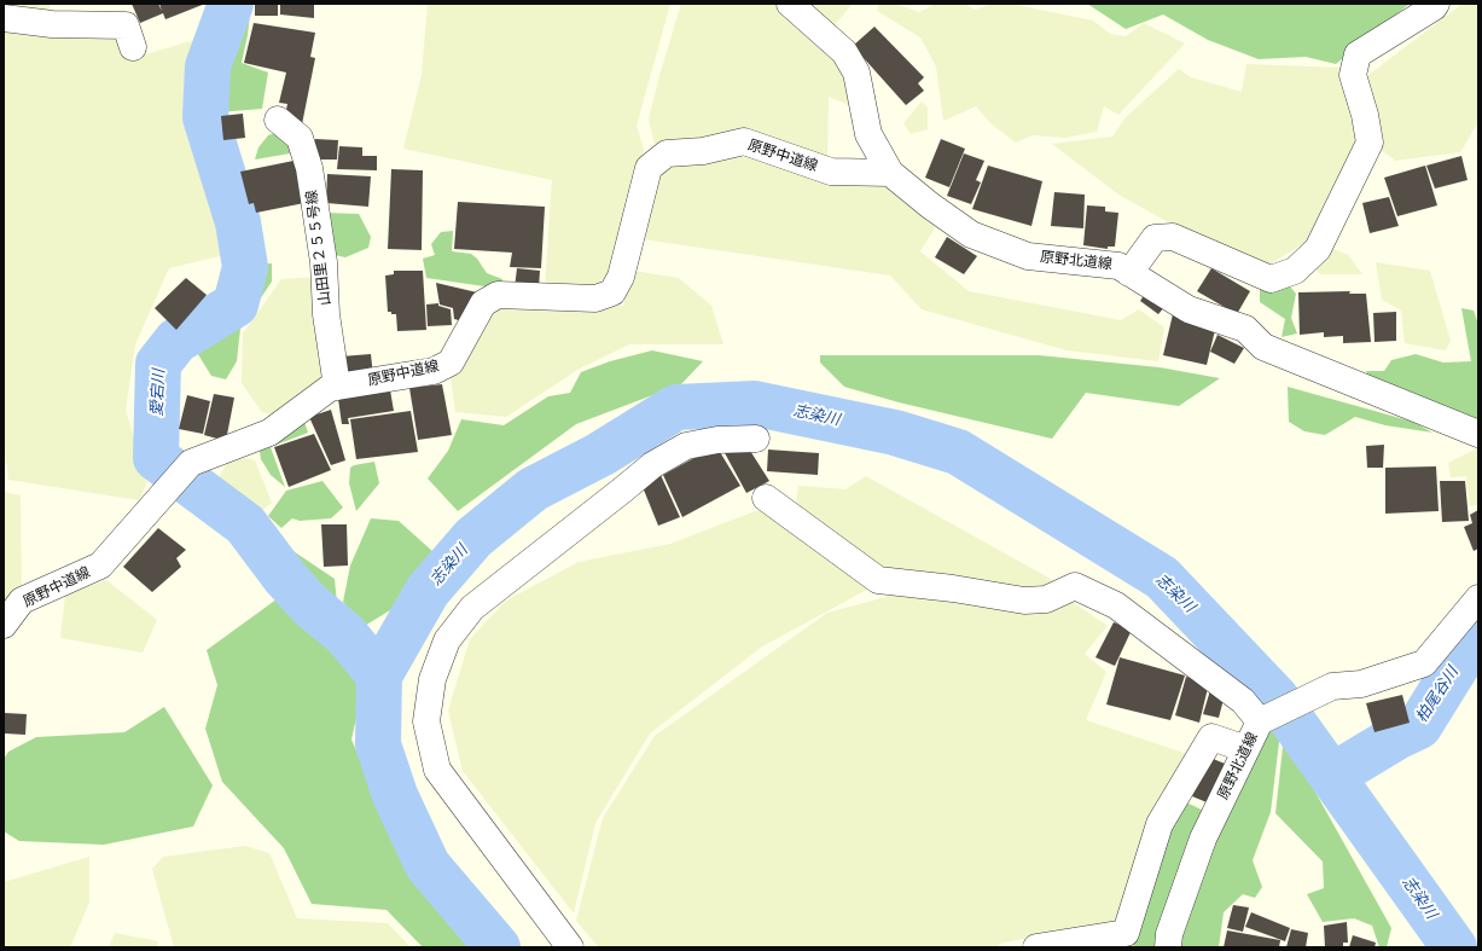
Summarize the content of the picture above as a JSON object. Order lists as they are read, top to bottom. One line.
{"streets":{"street":["原野中道線","山田里２５５号線","原野北道線"]},"crossings":[["原野中道線","山田里２５５号線"],["原野中道線","原野北道線"]],"water":["愛宕川","志染川","柏尾谷川"]}
